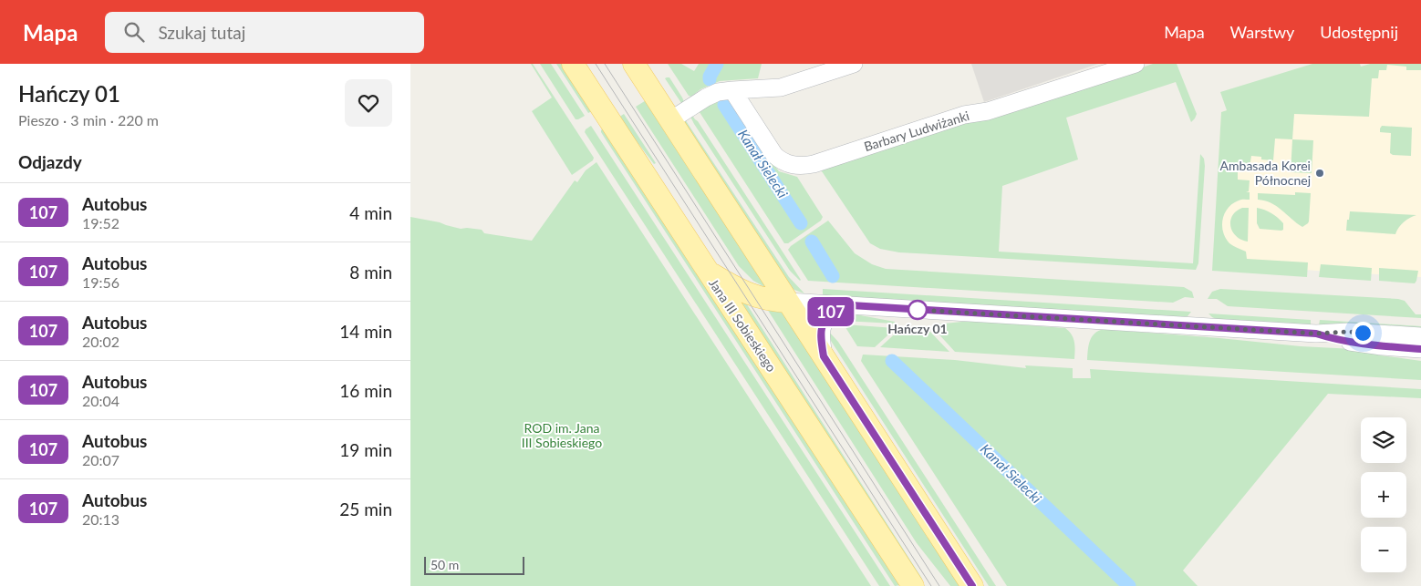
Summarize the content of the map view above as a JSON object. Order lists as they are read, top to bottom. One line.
{"streets":{"main road":["Jana III Sobieskiego"],"street":["Barbary Ludwiżanki"]},"water":["Kanał Sielecki"],"parks":["ROD im. Jana III Sobieskiego"],"places":["Ambasada Korei Północnej","Hańczy 01"],"lines":["bus line 107"],"scale_bar":"50 m","page":{"header":"Mapa","search":"Szukaj tutaj","nav":["Mapa","Warstwy","Udostępnij"],"heading":[["Hańczy 01","Pieszo · 3 min · 220 m"],"Odjazdy"],"on_map":"107","list":[{"mark":"107","name":"Autobus","note":"19:52","value":"4 min"},{"mark":"107","name":"Autobus","note":"19:56","value":"8 min"},{"mark":"107","name":"Autobus","note":"20:02","value":"14 min"},{"mark":"107","name":"Autobus","note":"20:04","value":"16 min"},{"mark":"107","name":"Autobus","note":"20:07","value":"19 min"},{"mark":"107","name":"Autobus","note":"20:13","value":"25 min"}],"map_buttons":["+","−"],"scale":"50 m"}}
